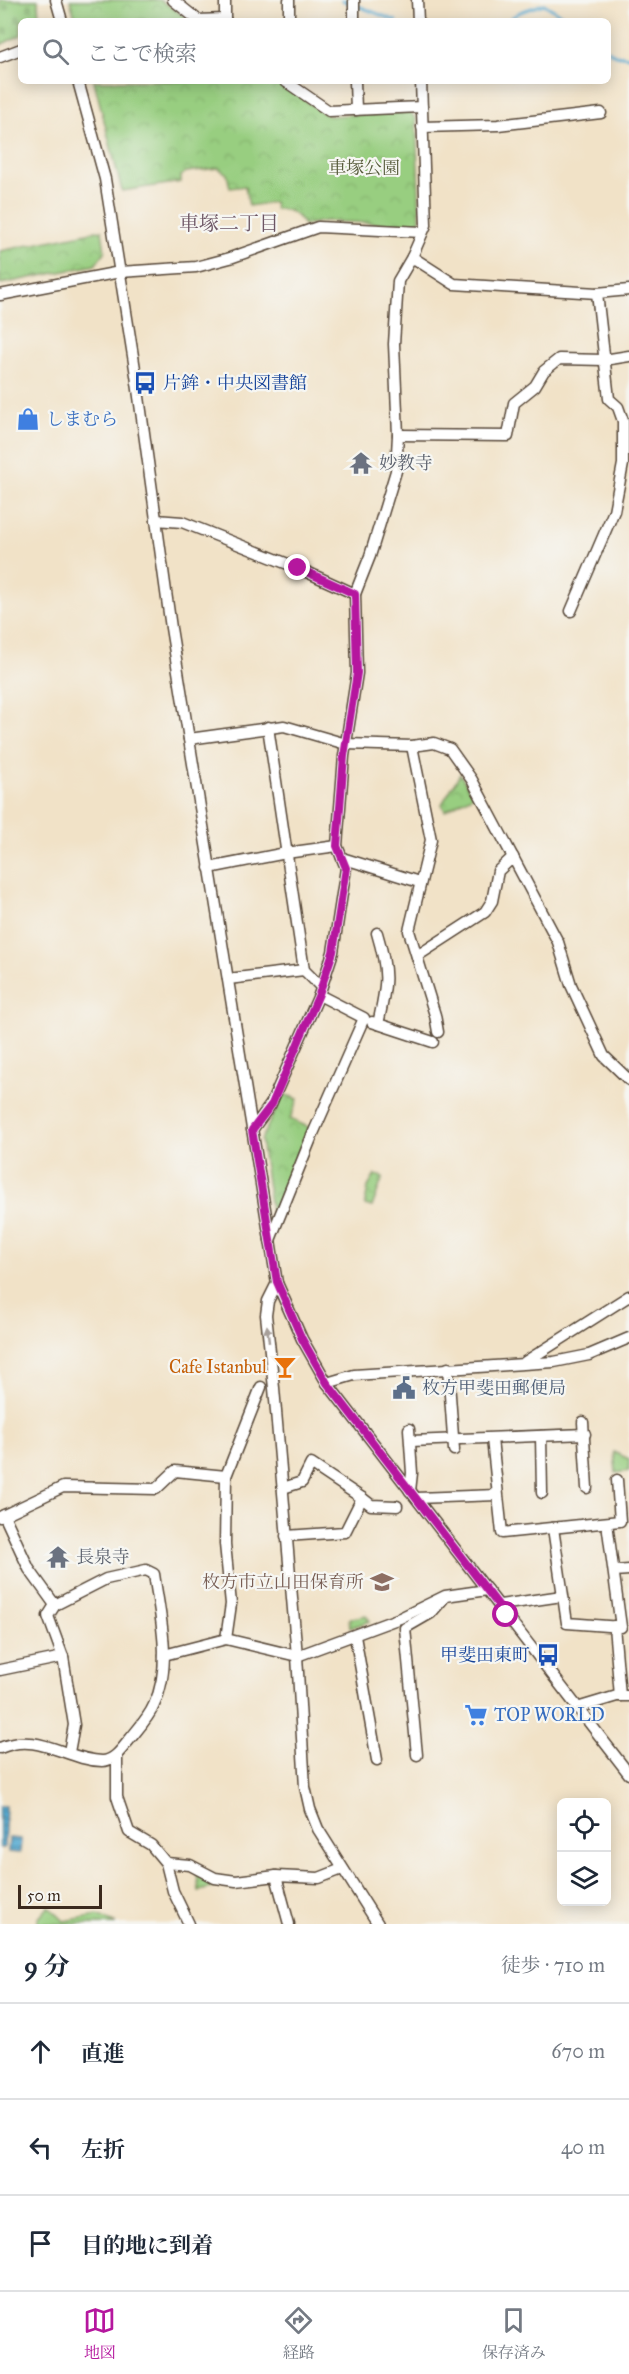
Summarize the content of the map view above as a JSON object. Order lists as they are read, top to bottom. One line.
{"districts":["車塚二丁目"],"parks":["車塚公園"],"places":{"bus stop":["片鉾・中央図書館","甲斐田東町"],"shop":["しまむら"],"temple":["妙教寺","長泉寺"],"bar":["Cafe Istanbul"],"public building":["枚方甲斐田郵便局"],"school or university":["枚方市立山田保育所"],"supermarket":["TOP WORLD"]},"scale_bar":"50 m","page":{"search":"ここで検索","scale":"50 m","heading":["9 分","徒歩 · 710 m"],"list":[["直進","670 m"],["左折","40 m"],"目的地に到着"],"nav":["地図","経路","保存済み"]}}
